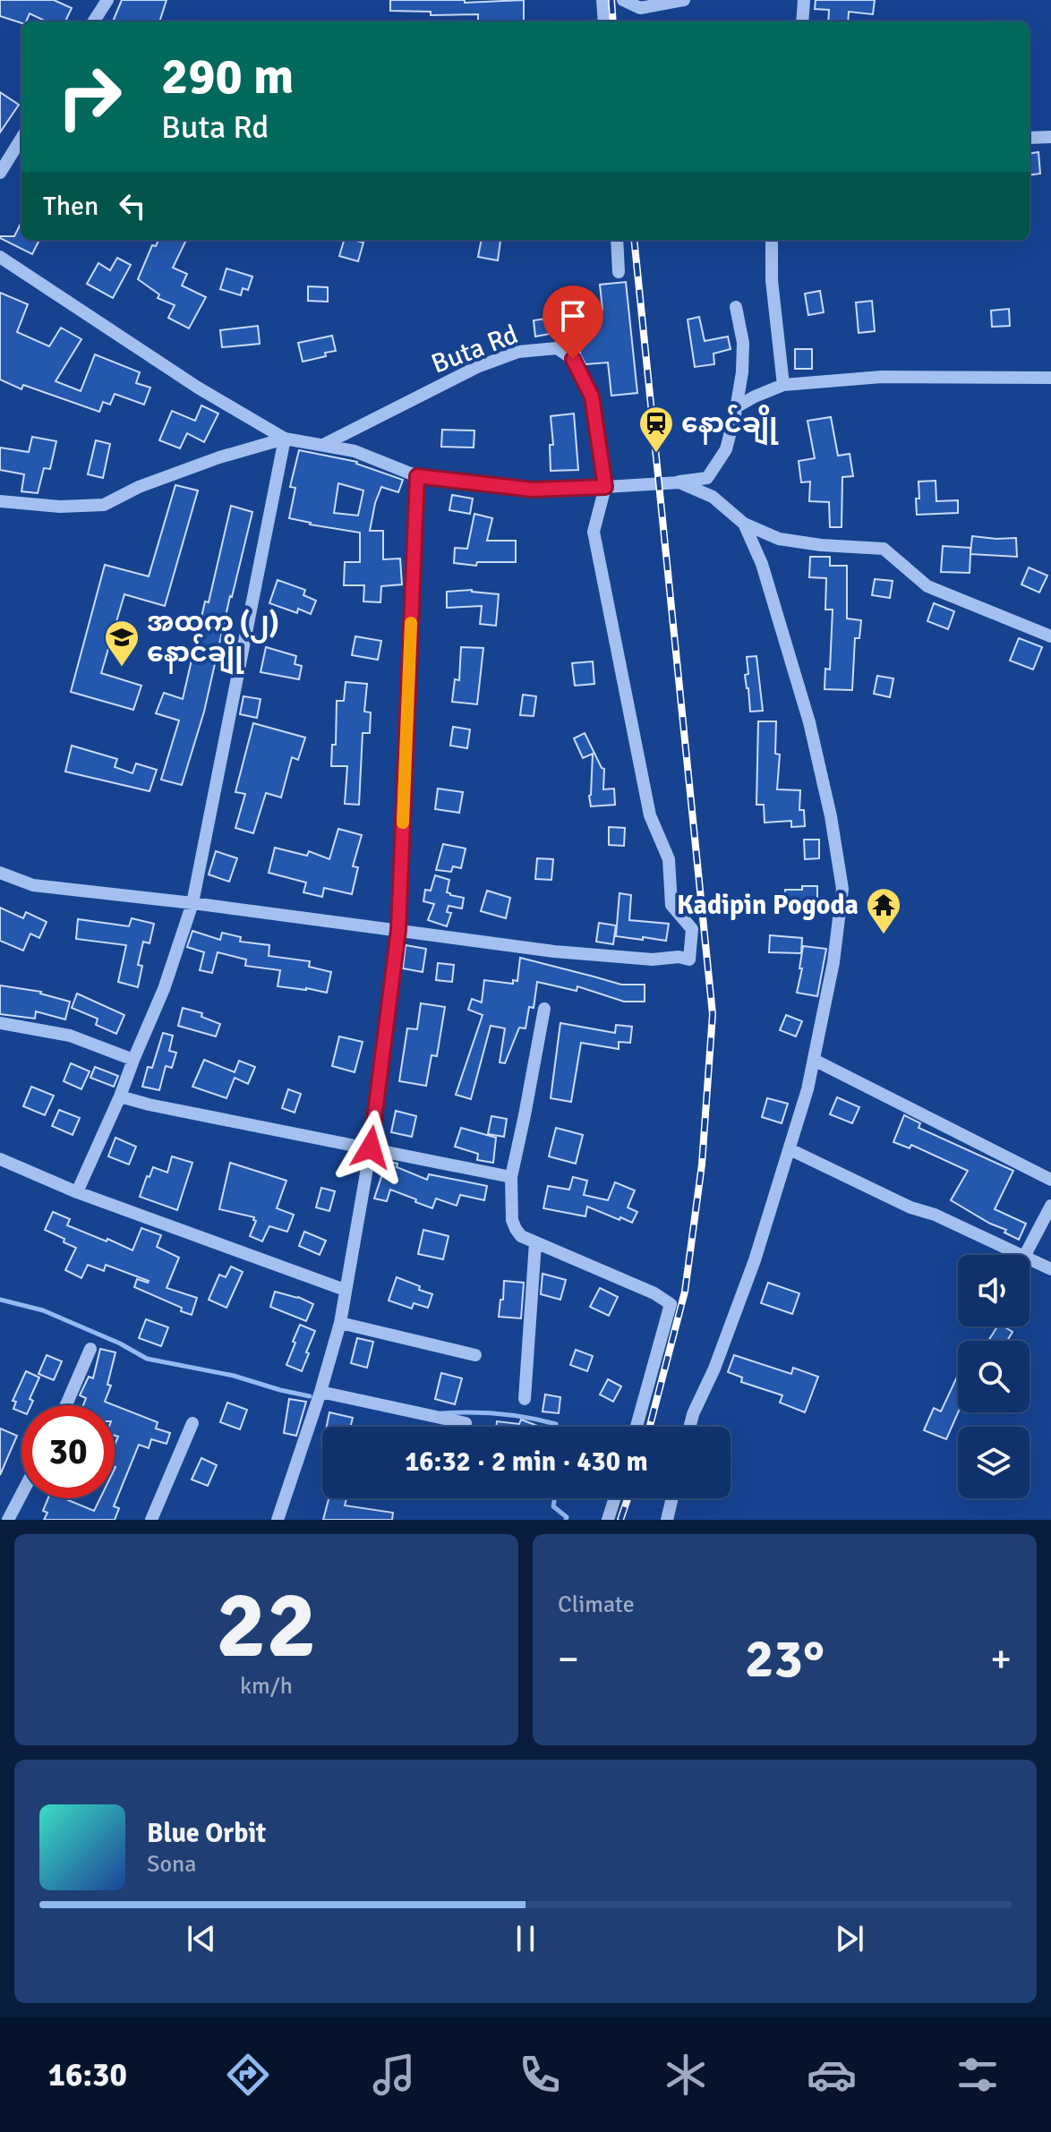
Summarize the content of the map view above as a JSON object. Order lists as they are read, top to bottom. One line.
{"streets":{"street":["Buta Rd"]},"places":{"station":["နောင်ချို"],"school or university":["အထက (၂) နောင်ချို"],"temple":["Kadipin Pogoda"]},"page":{"turn":["290 m","Buta Rd"],"then":"Then","limit":"30","trip":"16:32 · 2 min · 430 m","tile":[["22","km/h"],"Climate"],"heat":["−","23°","+"],"song":["Blue Orbit","Sona"],"tabs":"16:30"}}
